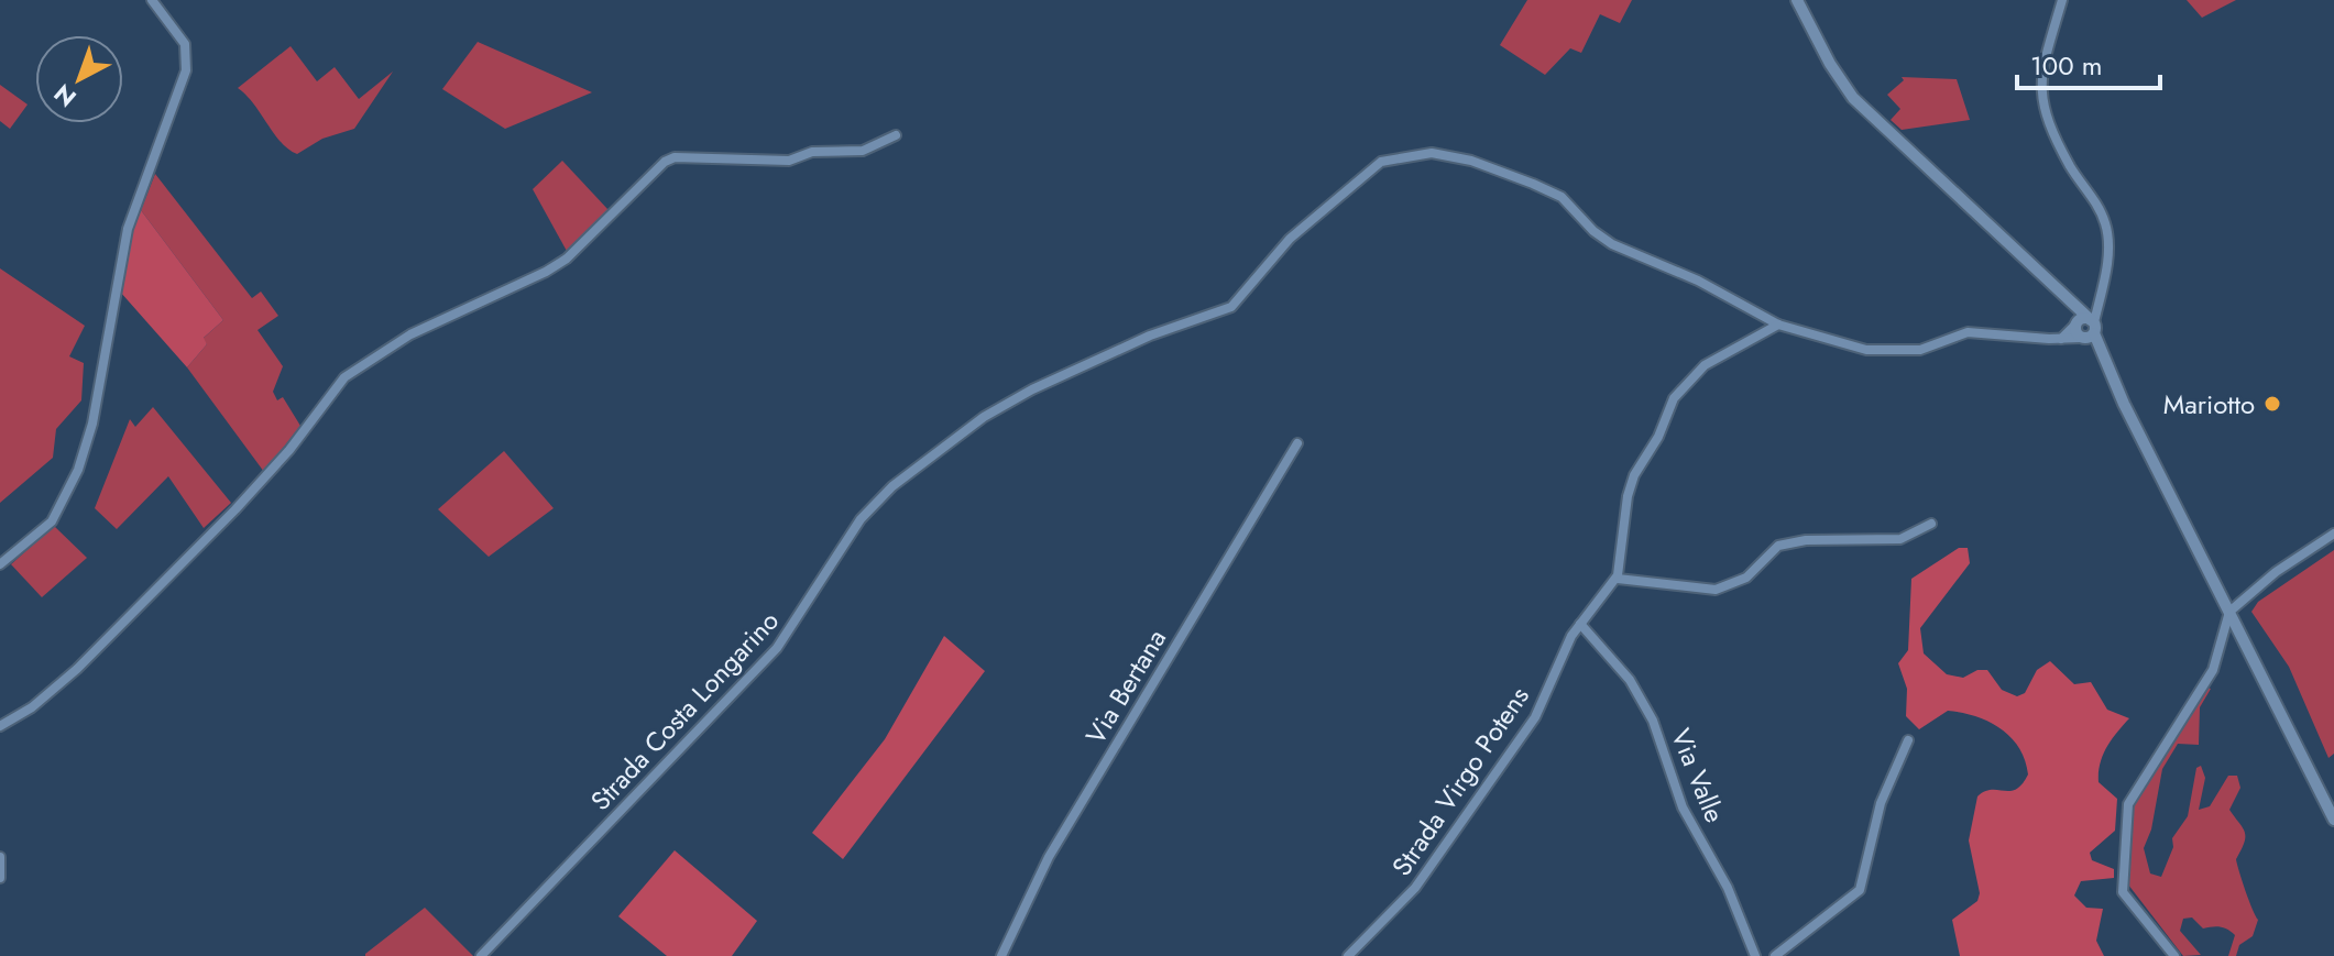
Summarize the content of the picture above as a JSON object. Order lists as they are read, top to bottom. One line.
{"streets":{"street":["Via Bertana","Strada Costa Longarino","Via Valle","Strada Virgo Potens"]},"crossings":[["Via Valle","Strada Virgo Potens"]],"places":["Mariotto"],"scale_bar":"100 m","north":"bottom left"}
